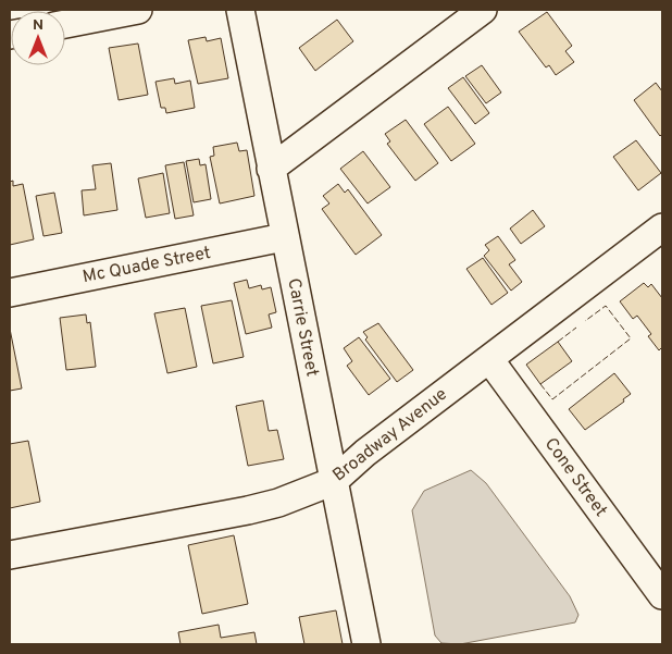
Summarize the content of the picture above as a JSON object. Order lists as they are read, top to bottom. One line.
{"streets":{"street":["Mc Quade Street","Carrie Street","Broadway Avenue","Cone Street"]},"crossings":[["Mc Quade Street","Carrie Street"],["Carrie Street","Broadway Avenue"],["Broadway Avenue","Cone Street"]],"north":"top"}
